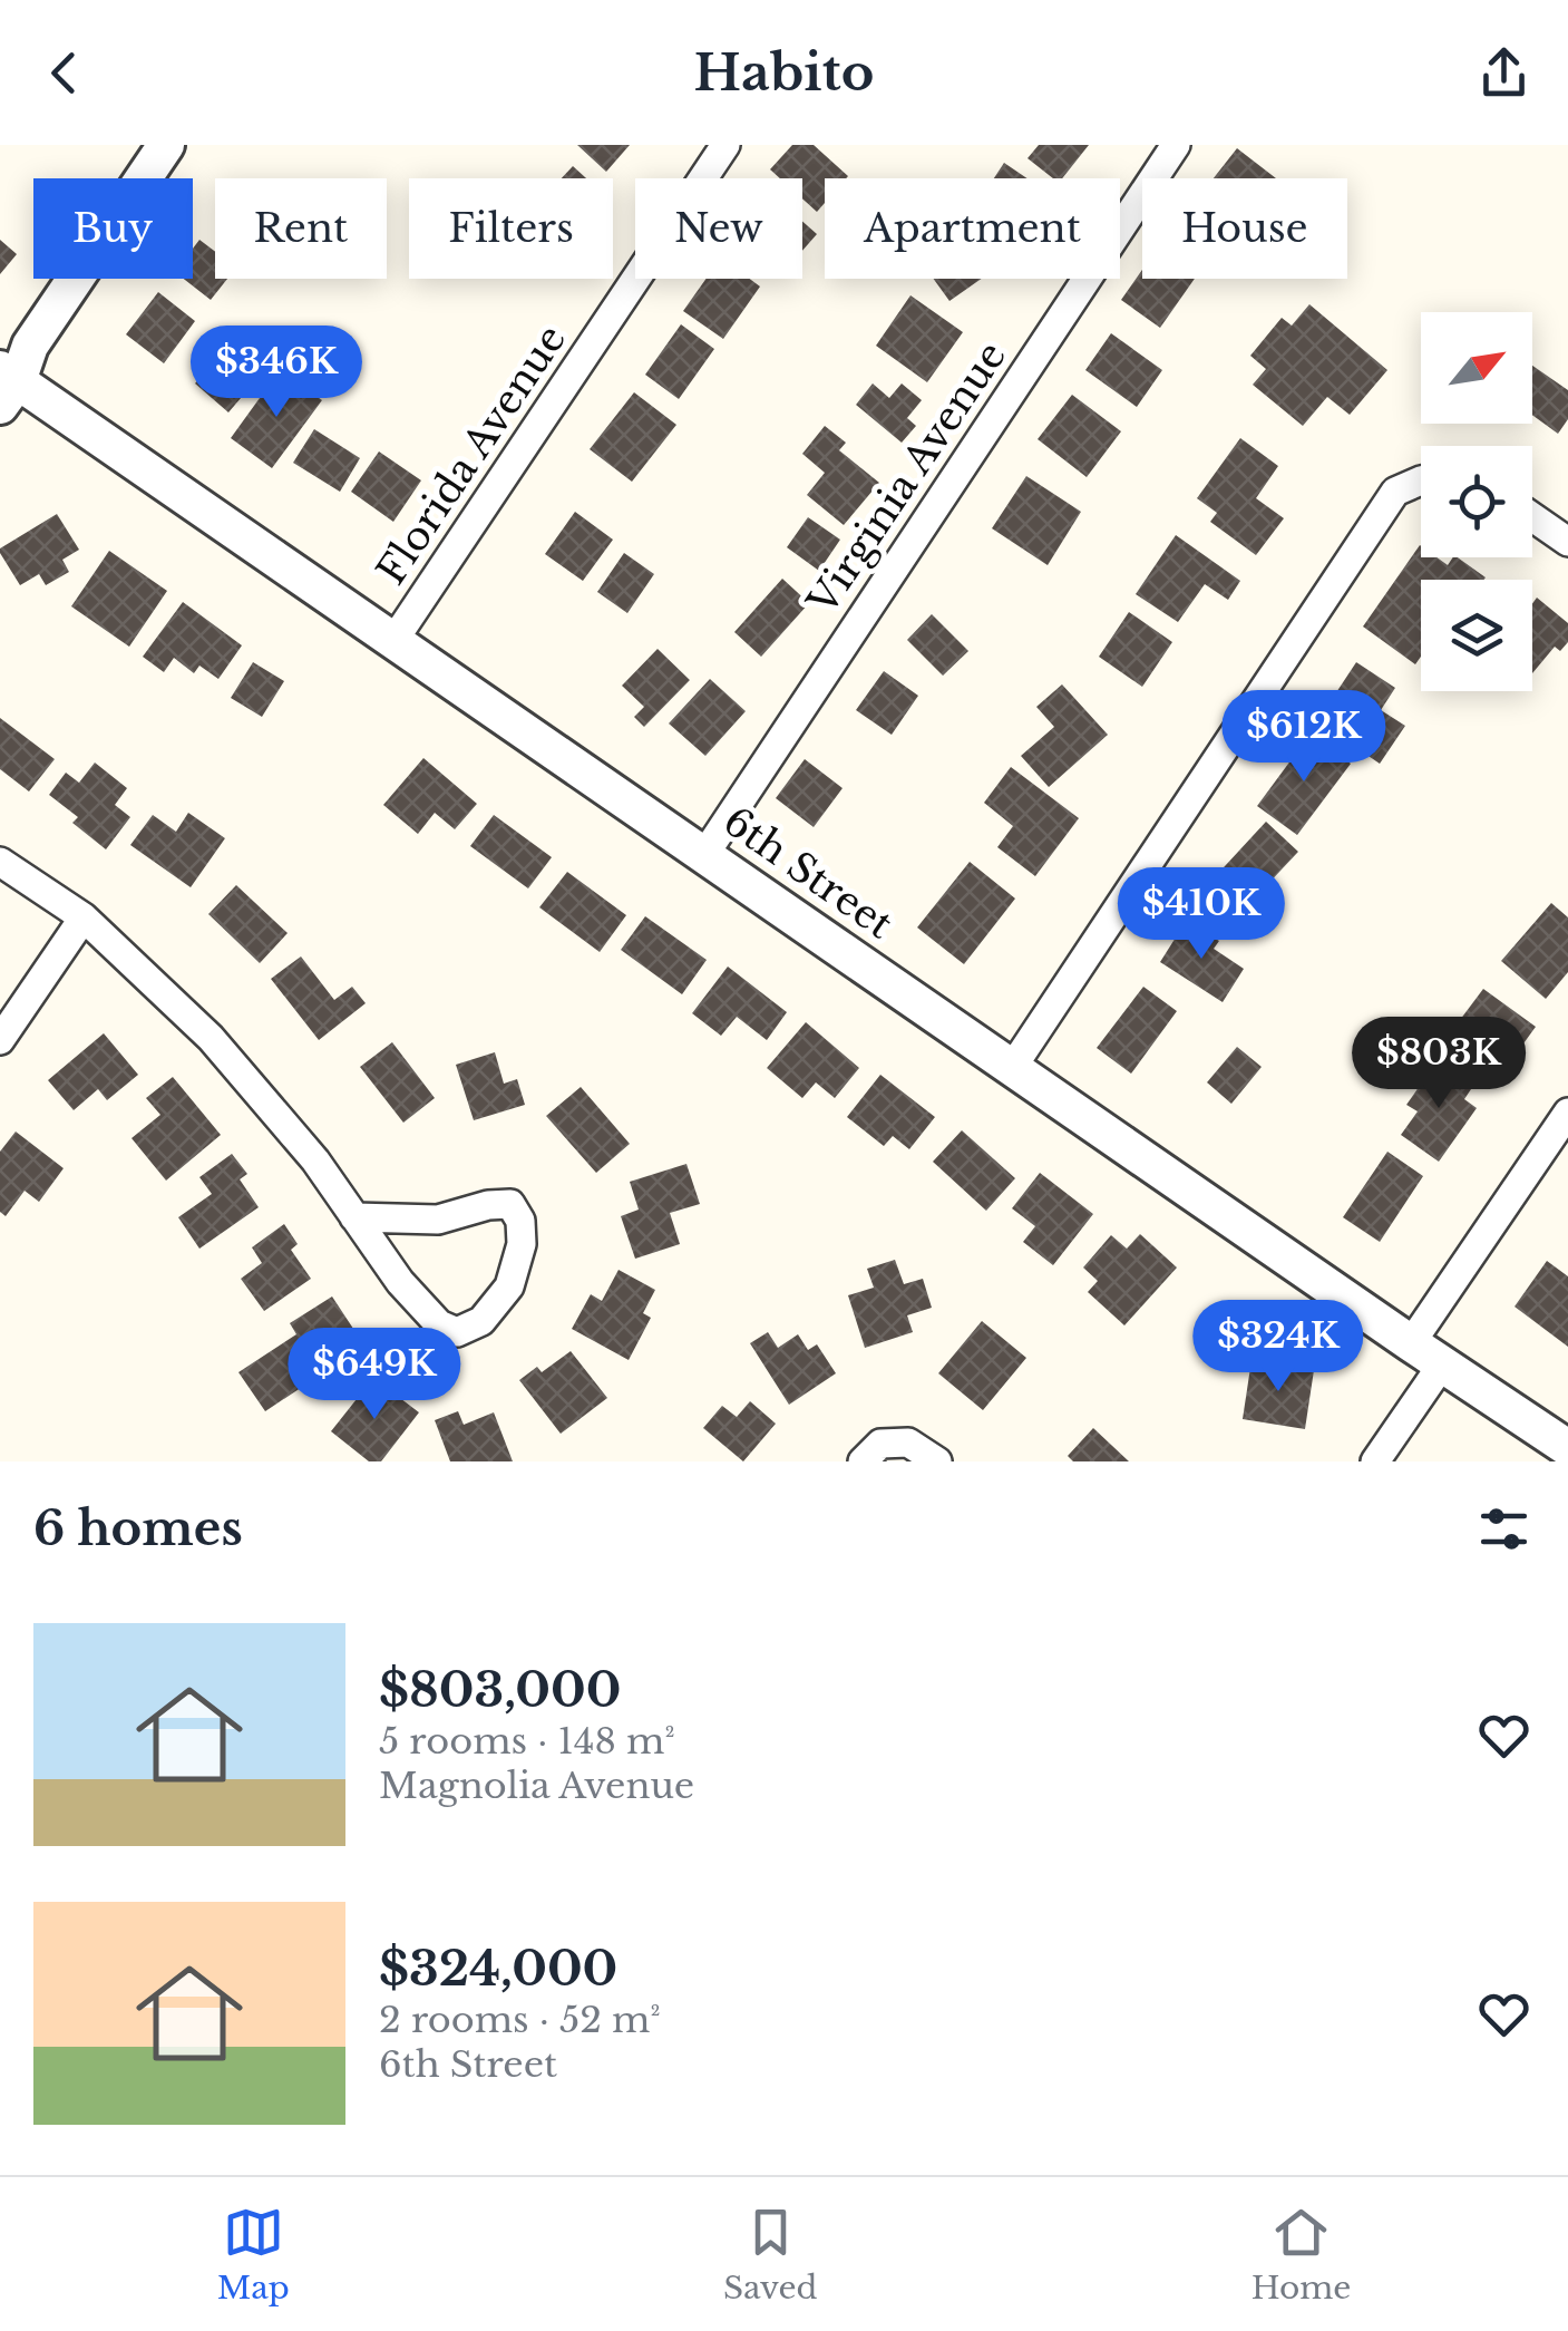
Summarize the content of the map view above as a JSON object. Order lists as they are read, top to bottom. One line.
{"streets":{"street":["Florida Avenue","Virginia Avenue","6th Street"]},"crossings":[["Florida Avenue","6th Street"],["Virginia Avenue","6th Street"]],"north":"top right","page":{"header":"Habito","chip":["Buy","Rent","Filters","New","Apartment","House"],"price":["$346K","$612K","$410K","$803K","$324K","$649K"],"heading":"6 homes","list":[{"name":"$803,000","note":"5 rooms · 148 m² · Magnolia Avenue"},{"name":"$324,000","note":"2 rooms · 52 m² · 6th Street"}],"tabs":["Map","Saved","Home"]}}
